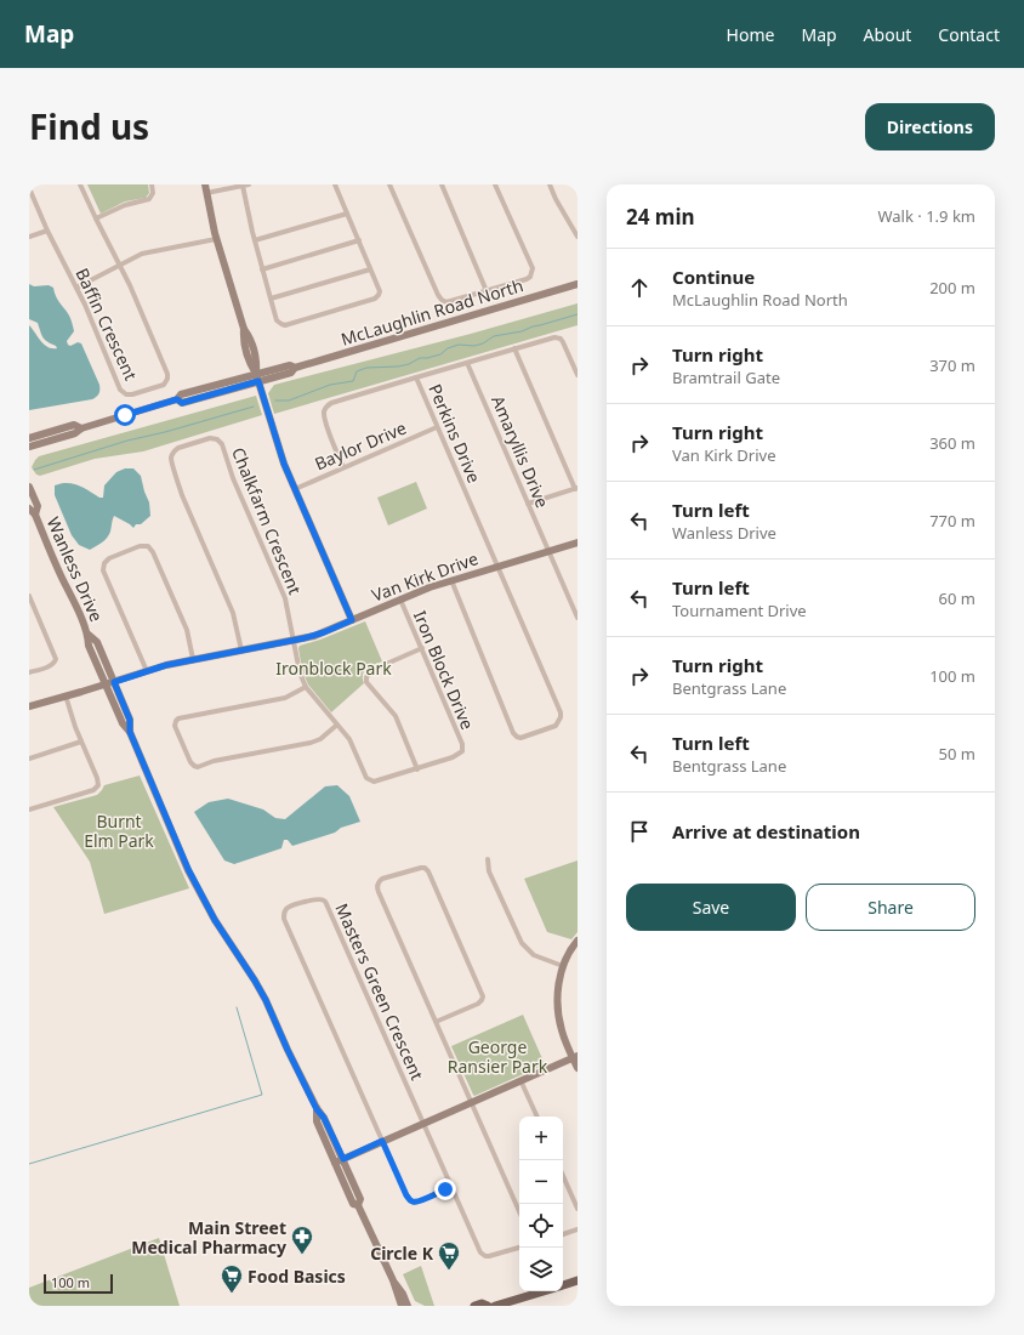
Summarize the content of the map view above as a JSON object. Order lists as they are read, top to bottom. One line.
{"streets":{"main road":["McLaughlin Road North","Wanless Drive","Van Kirk Drive"],"street":["Baffin Crescent","Perkins Drive","Baylor Drive","Amaryllis Drive","Chalkfarm Crescent","Iron Block Drive","Masters Green Crescent"]},"crossings":[["Perkins Drive","Baylor Drive"],["Perkins Drive","Van Kirk Drive"],["Amaryllis Drive","Van Kirk Drive"],["Chalkfarm Crescent","Van Kirk Drive"],["Chalkfarm Crescent","Iron Block Drive"],["Wanless Drive","Van Kirk Drive"],["Van Kirk Drive","Iron Block Drive"]],"parks":["Ironblock Park","Burnt Elm Park","George Ransier Park"],"places":{"pharmacy":["Main Street Medical Pharmacy"],"supermarket":["Circle K","Food Basics"]},"scale_bar":"100 m","page":{"header":"Map","nav":["Home","Map","About","Contact"],"title":"Find us","buttons":["Directions",["Save","Share"]],"heading":["24 min","Walk · 1.9 km"],"list":[["Continue","McLaughlin Road North","200 m"],["Turn right","Bramtrail Gate","370 m"],["Turn right","Van Kirk Drive","360 m"],["Turn left","Wanless Drive","770 m"],["Turn left","Tournament Drive","60 m"],["Turn right","Bentgrass Lane","100 m"],["Turn left","Bentgrass Lane","50 m"],"Arrive at destination"],"map_buttons":["+","−"],"scale":"100 m"}}
